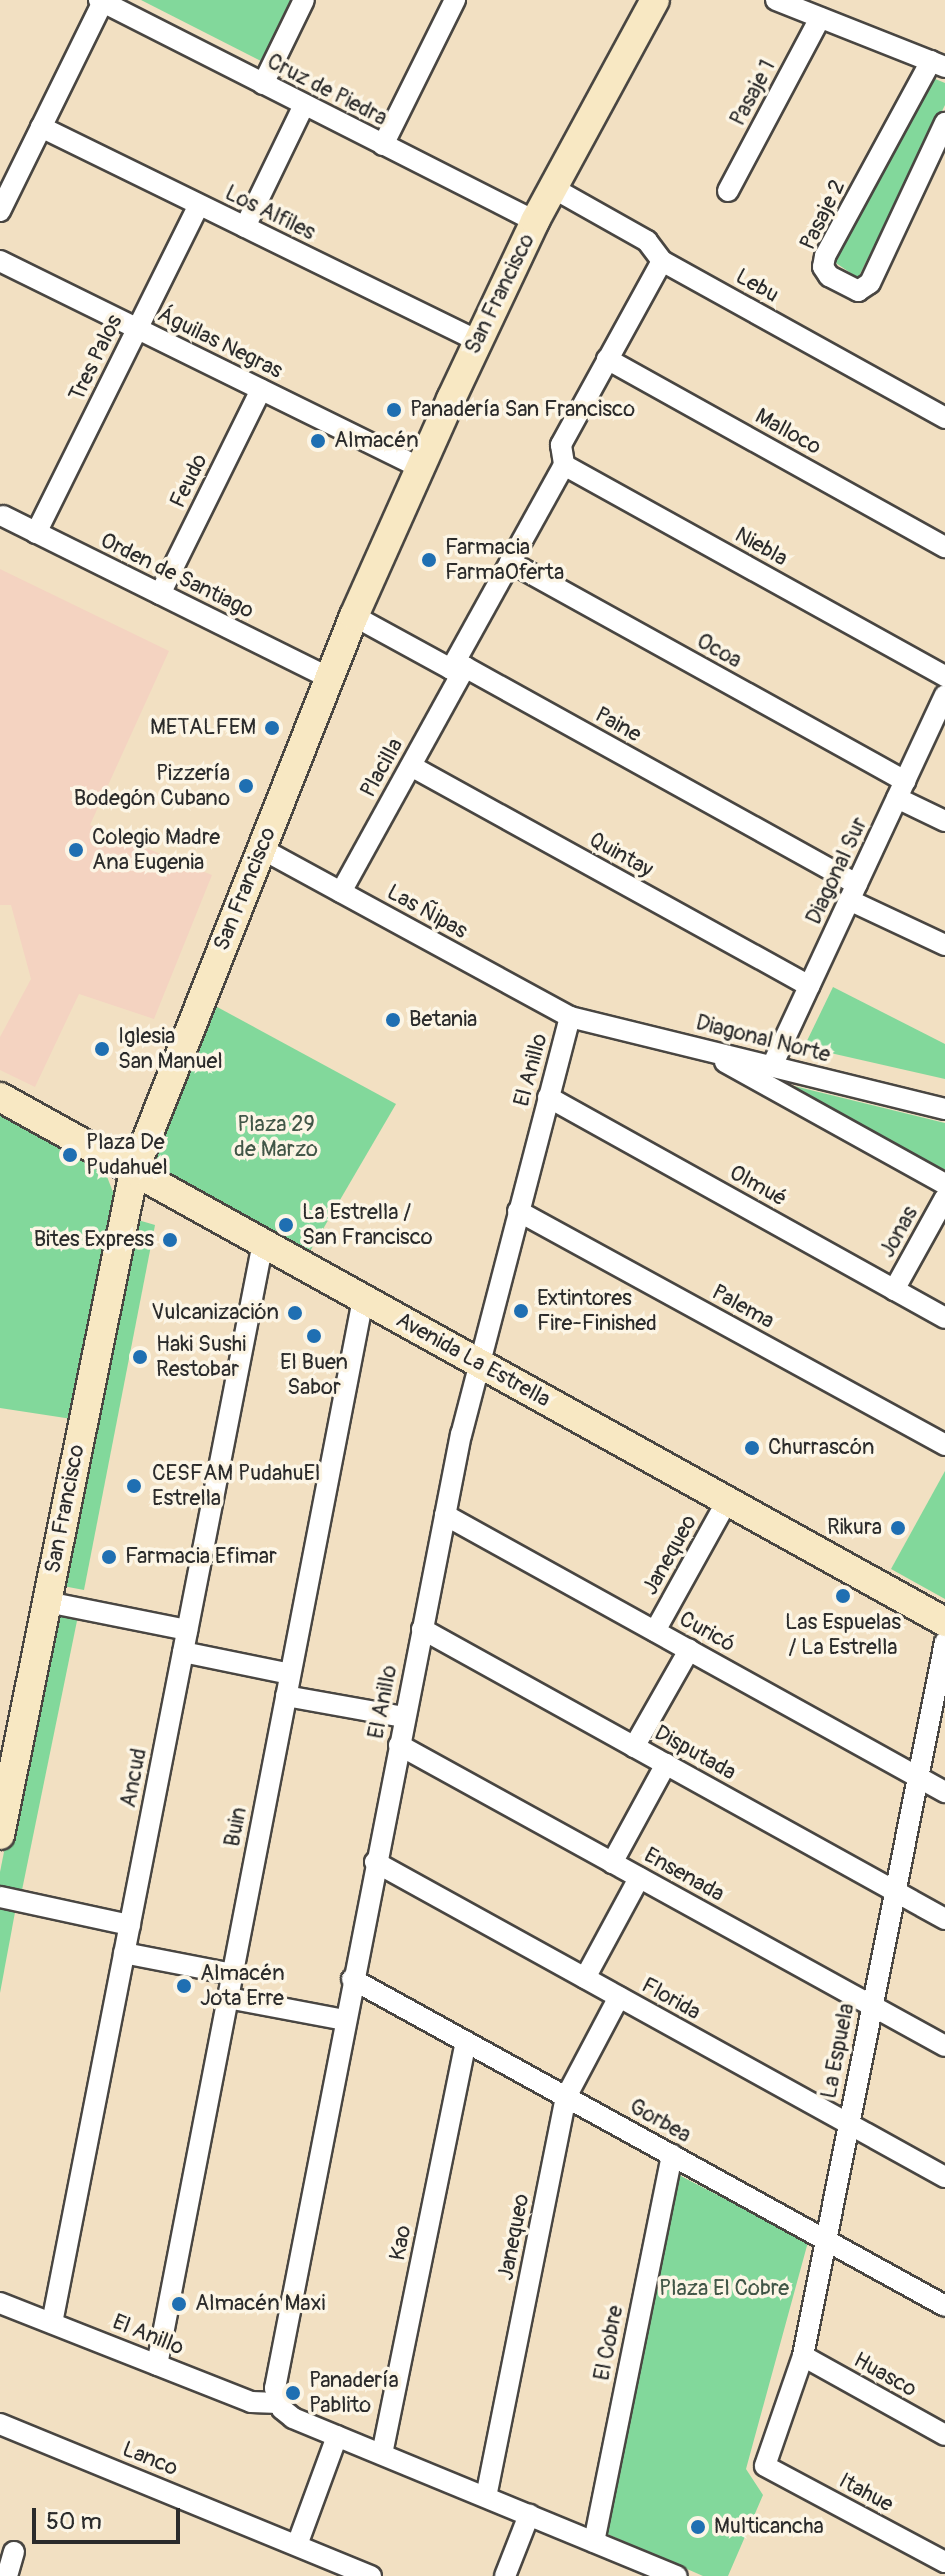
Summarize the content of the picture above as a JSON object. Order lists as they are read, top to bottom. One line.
{"streets":{"main road":["San Francisco","Avenida La Estrella"],"street":["Cruz de Piedra","Pasaje 1","Los Alfiles","Pasaje 2","Lebu","Águilas Negras","Tres Palos","Malloco","Feudo","Niebla","Orden de Santiago","Ocoa","Paine","Placilla","Quintay","Diagonal Sur","Las Ñipas","Diagonal Norte","El Anillo","Olmué","Jonas","Palema","Janequeo","Curicó","Disputada","Ancud","Buin","Ensenada","Florida","La Espuela","Gorbea","Kao","El Cobre","Huasco","Lanco","Itahue"]},"crossings":[["Cruz de Piedra","San Francisco"],["Los Alfiles","San Francisco"],["Los Alfiles","Tres Palos"],["Lebu","San Francisco"],["Lebu","Placilla"],["San Francisco","Águilas Negras"],["San Francisco","Orden de Santiago"],["San Francisco","Paine"],["San Francisco","Las Ñipas"],["San Francisco","Avenida La Estrella"],["Águilas Negras","Tres Palos"],["Águilas Negras","Feudo"],["Tres Palos","Orden de Santiago"],["Malloco","Placilla"],["Feudo","Orden de Santiago"],["Niebla","Placilla"],["Ocoa","Placilla"],["Ocoa","Diagonal Sur"],["Paine","Placilla"],["Paine","Diagonal Sur"],["Placilla","Quintay"],["Placilla","Las Ñipas"],["Quintay","Diagonal Sur"],["Diagonal Sur","Diagonal Norte"],["Las Ñipas","Diagonal Norte"],["Las Ñipas","El Anillo"],["Diagonal Norte","El Anillo"],["El Anillo","Olmué"],["El Anillo","Palema"],["El Anillo","Avenida La Estrella"],["El Anillo","Janequeo"],["El Anillo","Curicó"],["El Anillo","Disputada"],["El Anillo","Ancud"],["El Anillo","Buin"],["El Anillo","Ensenada"],["El Anillo","Florida"],["El Anillo","Gorbea"],["El Anillo","Kao"],["El Anillo","El Cobre"],["Olmué","Jonas"],["Avenida La Estrella","Janequeo"],["Avenida La Estrella","Ancud"],["Avenida La Estrella","Buin"],["Janequeo","Curicó"],["Janequeo","Florida"],["Janequeo","Gorbea"],["Curicó","La Espuela"],["Disputada","La Espuela"],["Ensenada","La Espuela"],["Florida","La Espuela"],["La Espuela","Gorbea"],["La Espuela","Huasco"],["La Espuela","Itahue"],["Gorbea","Kao"],["Gorbea","El Cobre"]],"parks":["Plaza 29 de Marzo","Plaza El Cobre"],"places":["Panadería San Francisco","Almacén","Farmacia FarmaOferta","METALFEM","Pizzería Bodegón Cubano","Colegio Madre Ana Eugenia","Betania","Iglesia San Manuel","Plaza De Pudahuel","La Estrella / San Francisco","Bites Express","Extintores Fire-Finished","Vulcanización","El Buen Sabor","Haki Sushi Restobar","Churrascón","CESFAM PudahuEl Estrella","Rikura","Farmacia Efimar","Las Espuelas / La Estrella","Almacén Jota Erre","Almacén Maxi","Panadería Pablito","Multicancha"],"scale_bar":"50 m"}
